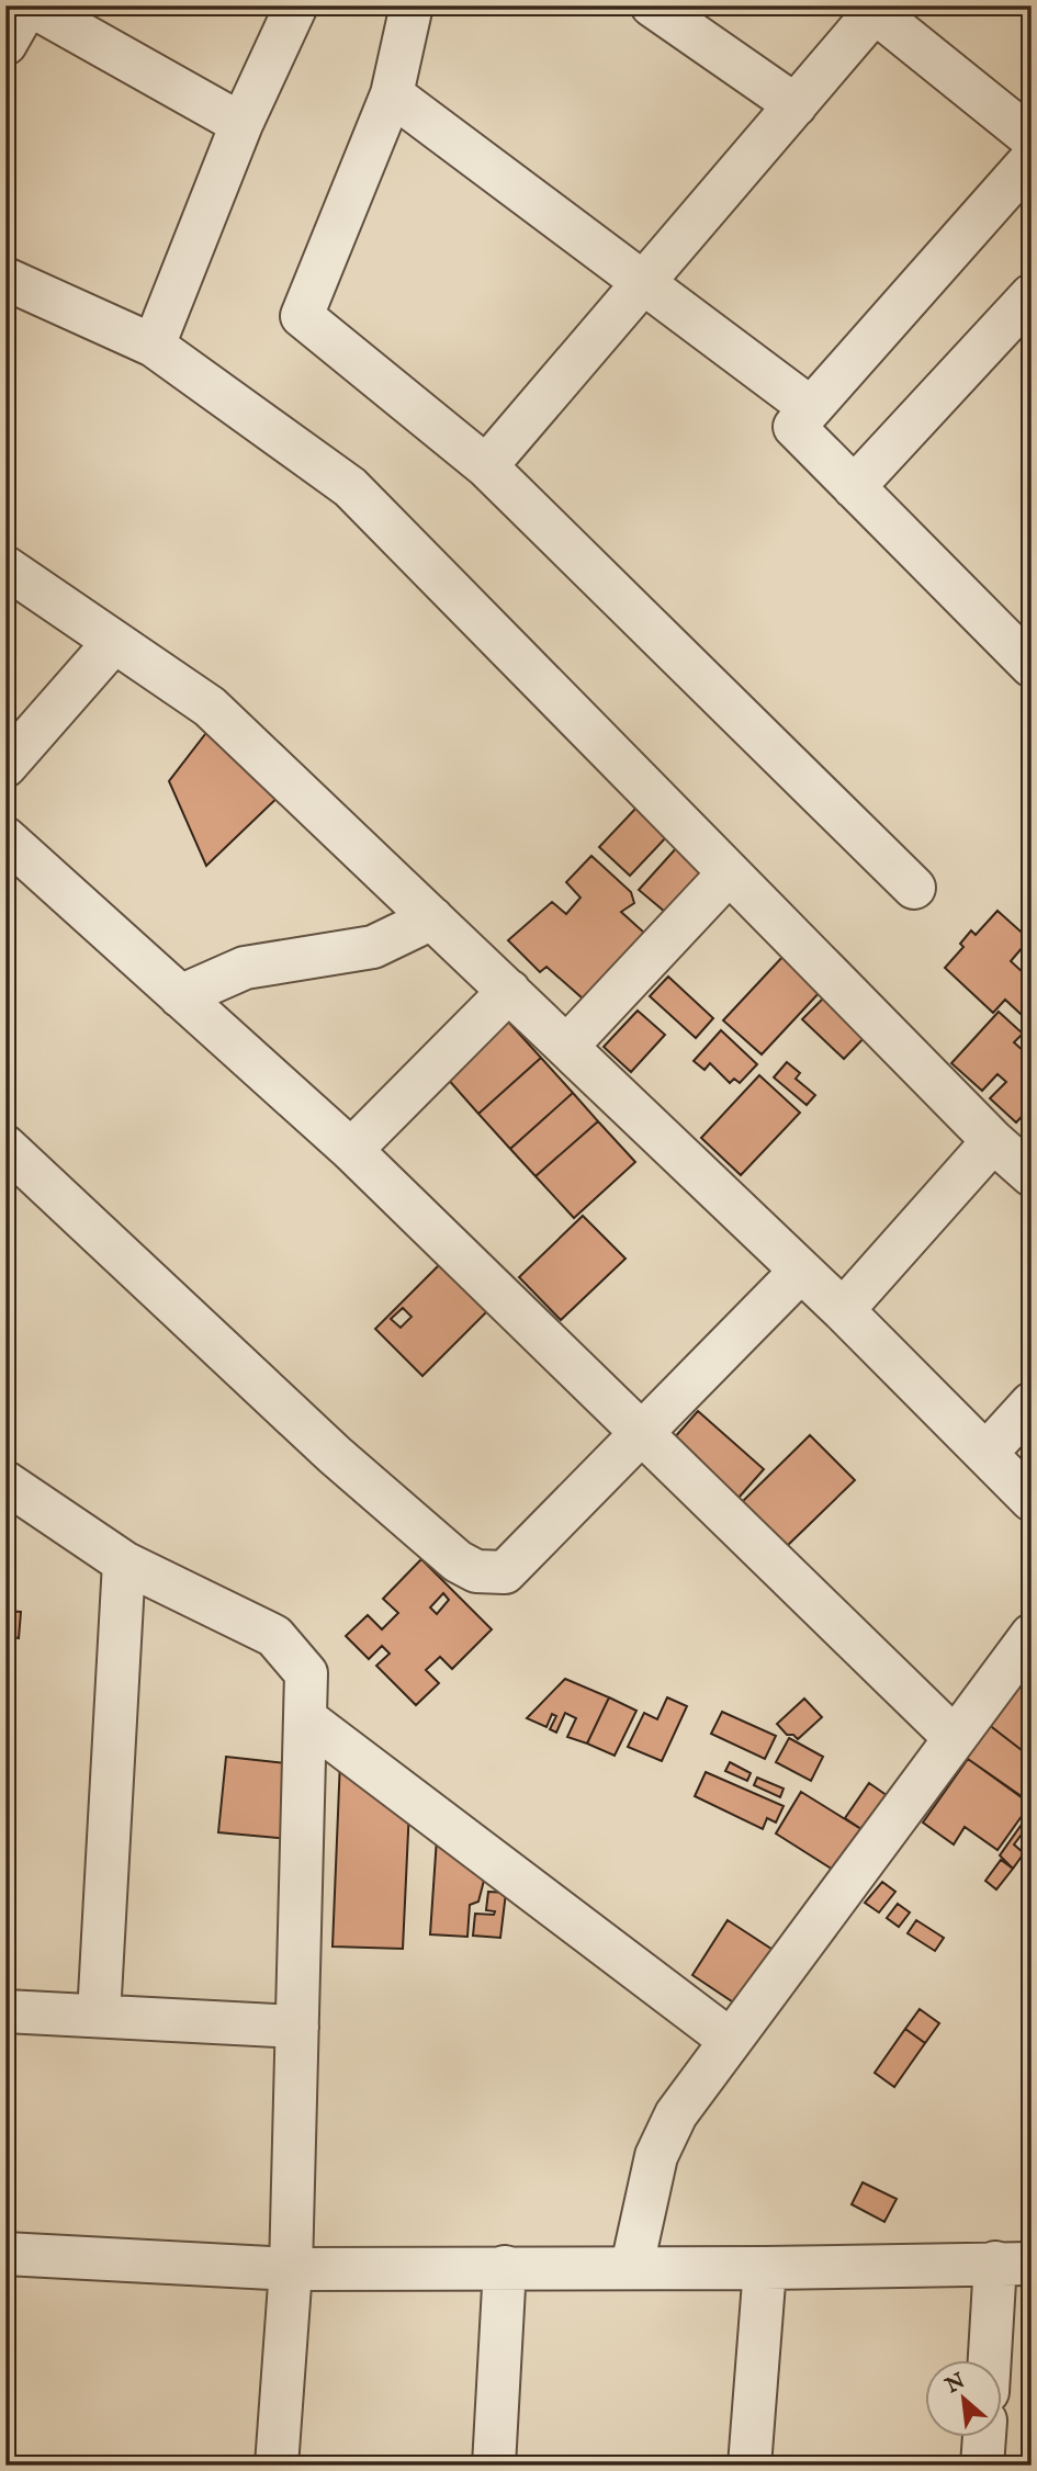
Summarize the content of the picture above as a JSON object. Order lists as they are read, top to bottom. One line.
{"north":"top left"}
